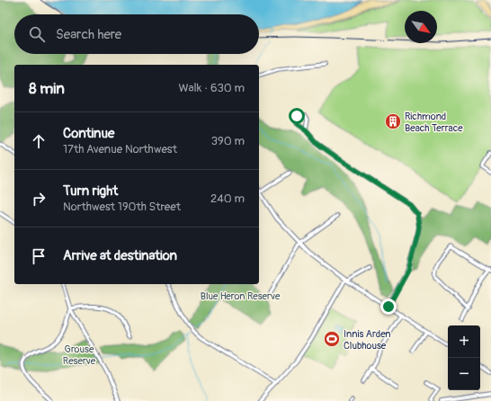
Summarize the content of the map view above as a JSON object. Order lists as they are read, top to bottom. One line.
{"parks":["Blue Heron Reserve","Grouse Reserve"],"places":{"building":["Richmond Beach Terrace"],"sports":["Innis Arden Clubhouse"]},"north":"bottom right","page":{"search":"Search here","heading":["8 min","Walk · 630 m"],"list":[["Continue","17th Avenue Northwest","390 m"],["Turn right","Northwest 190th Street","240 m"],"Arrive at destination"],"map_buttons":["+","−"]}}
